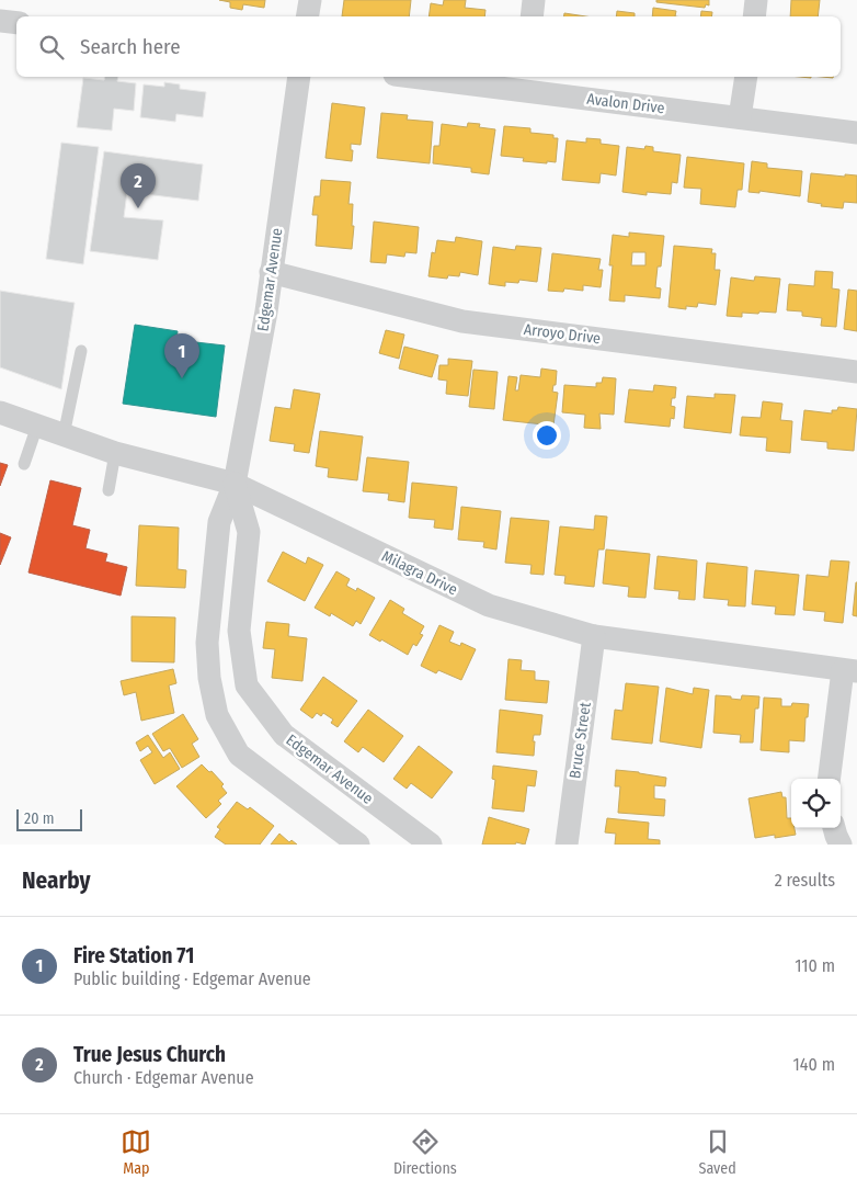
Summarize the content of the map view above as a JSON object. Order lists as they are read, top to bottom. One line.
{"streets":{"street":["Avalon Drive","Edgemar Avenue","Arroyo Drive","Milagra Drive","Bruce Street"]},"crossings":[["Edgemar Avenue","Arroyo Drive"],["Edgemar Avenue","Milagra Drive"],["Milagra Drive","Bruce Street"]],"scale_bar":"20 m","page":{"search":"Search here","pins":["2","1"],"scale":"20 m","heading":["Nearby","2 results"],"list":[{"mark":"1","name":"Fire Station 71","note":"Public building · Edgemar Avenue","value":"110 m"},{"mark":"2","name":"True Jesus Church","note":"Church · Edgemar Avenue","value":"140 m"}],"nav":["Map","Directions","Saved"]}}
